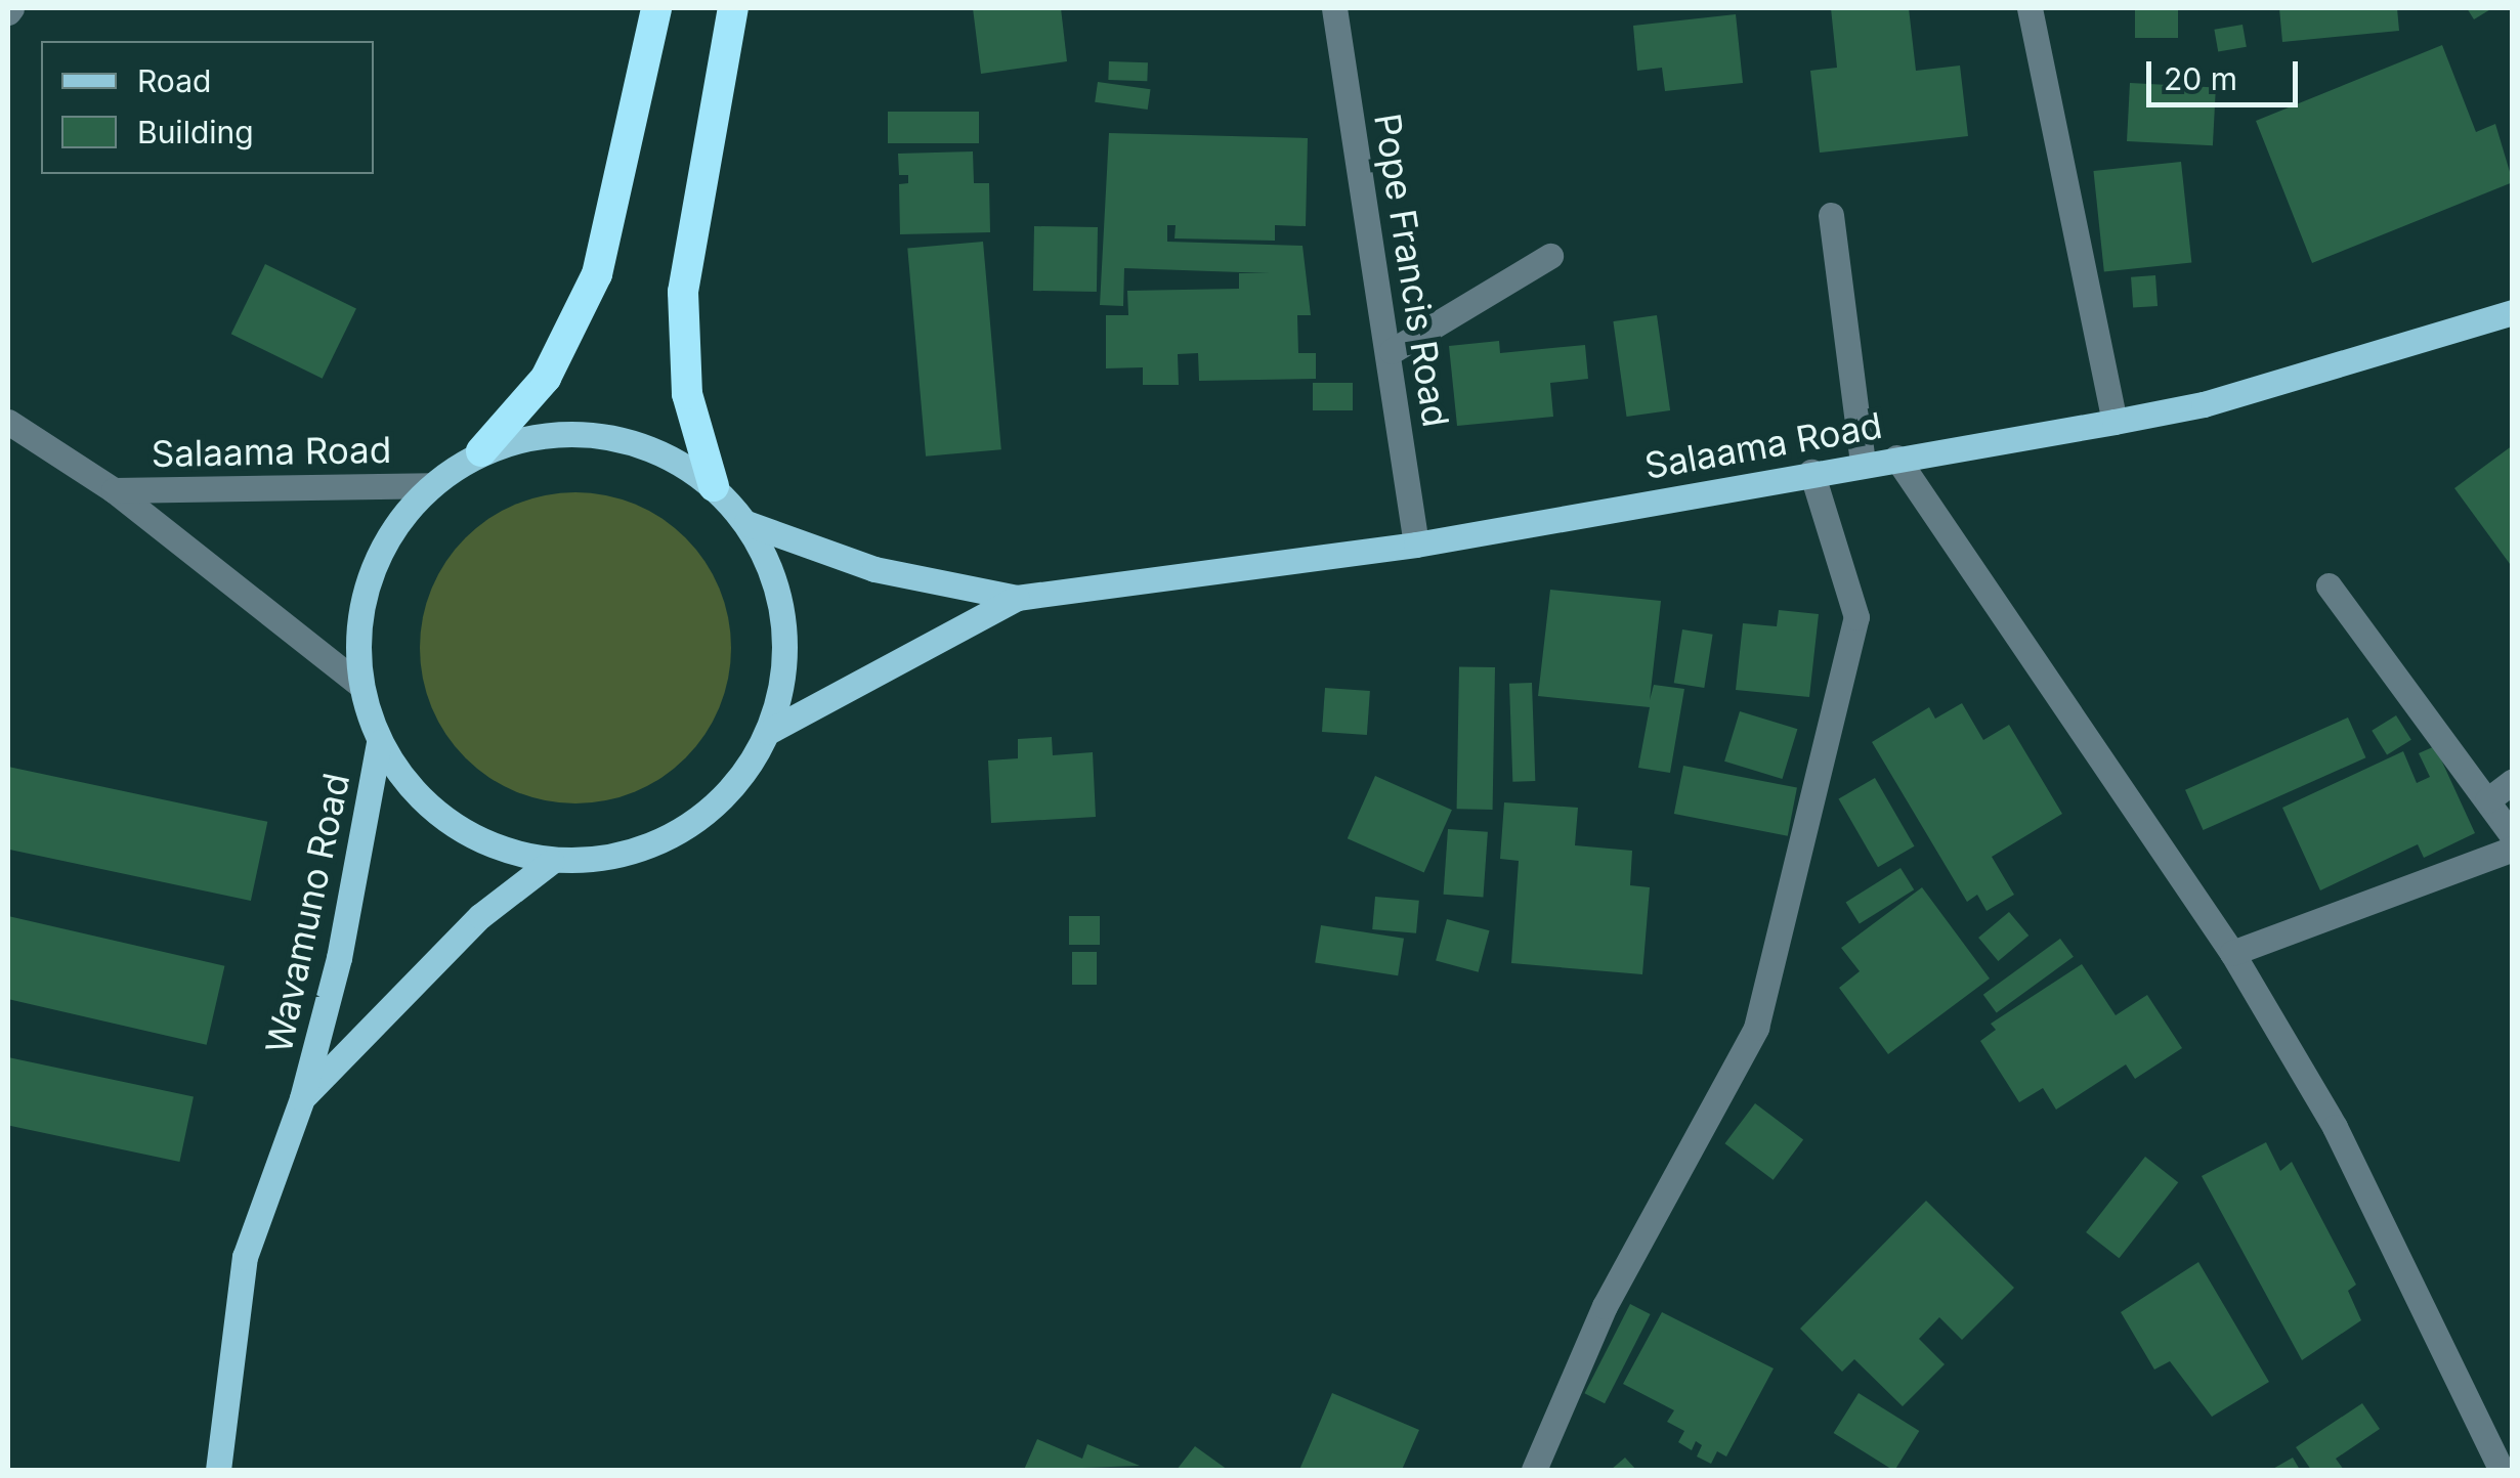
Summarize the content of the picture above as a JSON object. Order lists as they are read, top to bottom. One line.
{"streets":{"main road":["Salaama Road","Wavamuno Road"],"street":["Pope Francis Road"]},"crossings":[["Pope Francis Road","Salaama Road"]],"legend":["Road","Building"],"scale_bar":"20 m"}
